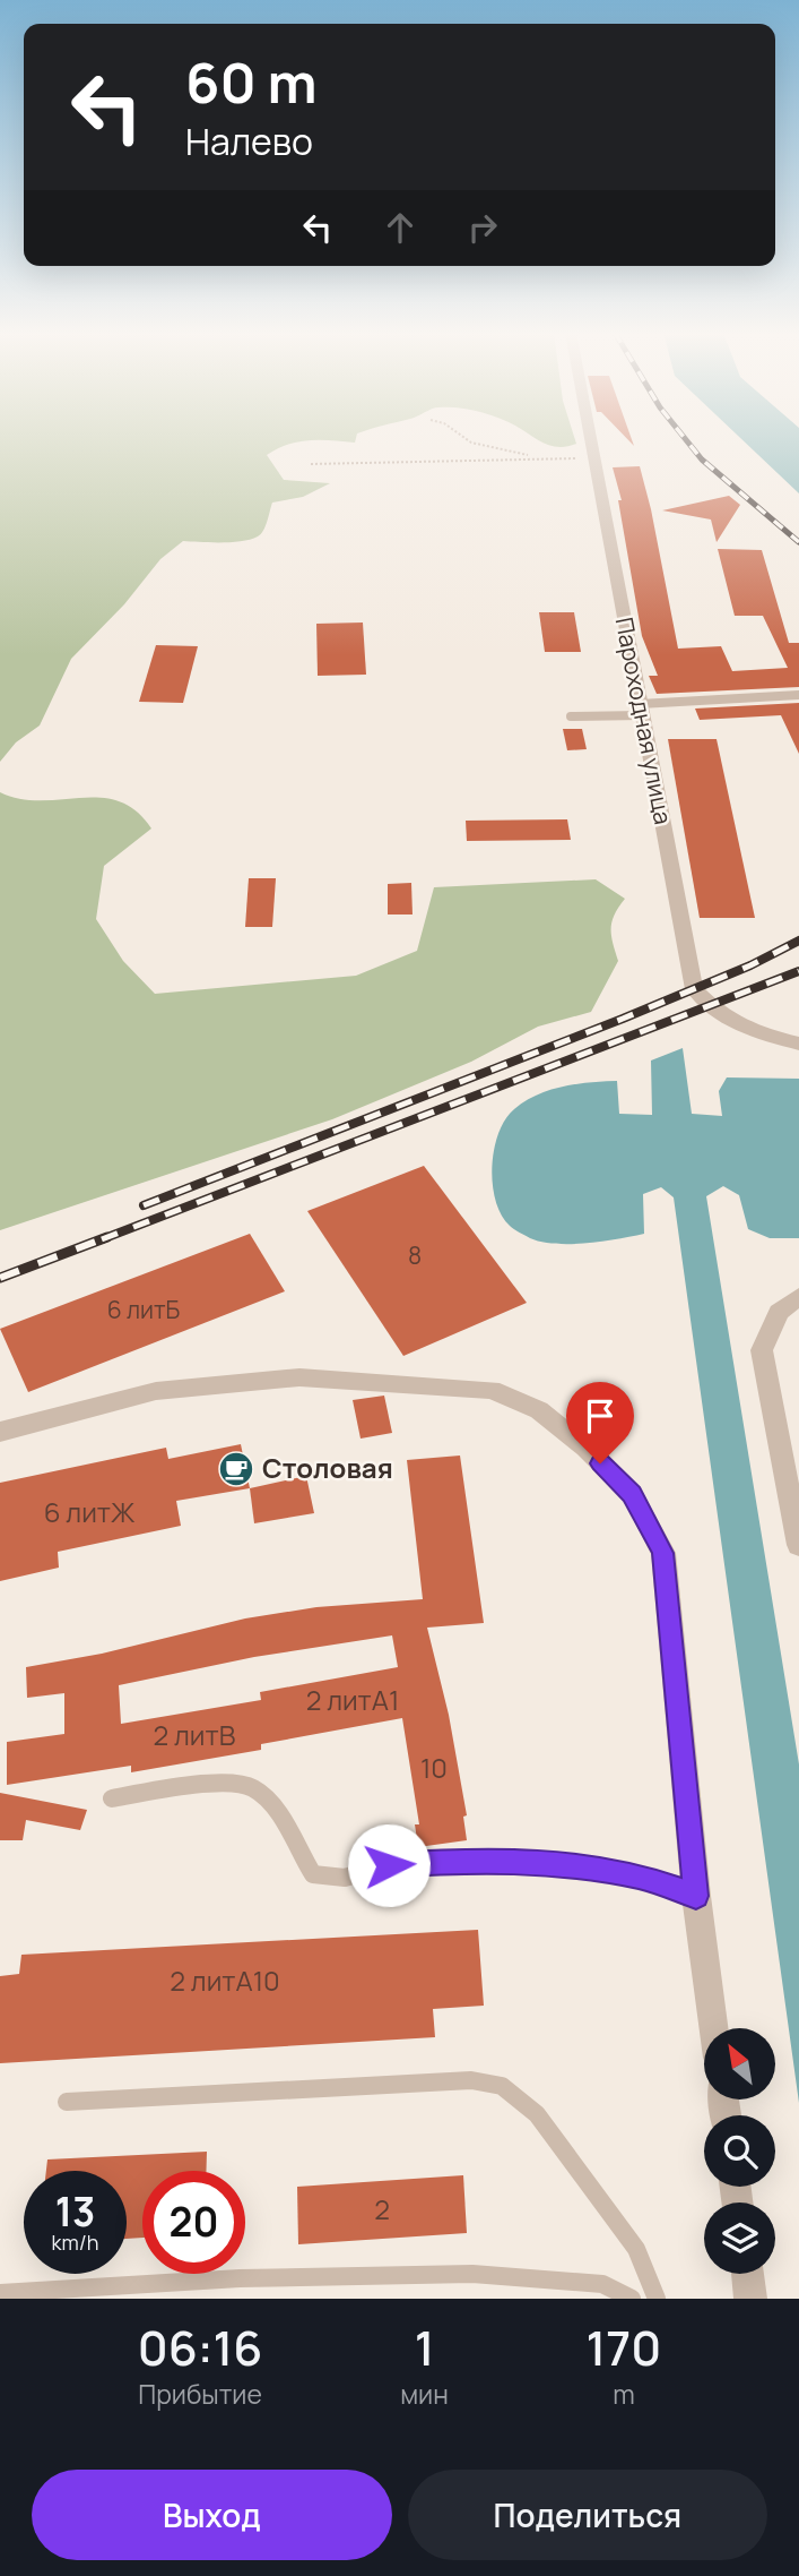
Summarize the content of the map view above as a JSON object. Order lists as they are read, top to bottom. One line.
{"streets":{"street":["Пароходная улица"]},"places":{"cafe":["Столовая"]},"house_numbers":["8","6 литБ","6 литЖ","2 литА1","2 литВ","10","2 литА10","2"],"north":"top left","page":{"turn":["60 m","Налево"],"speed":"13 km/h","limit":"20","eta":["06:16","Прибытие","1","мин","170","m"],"buttons":["Выход","Поделиться"]}}
